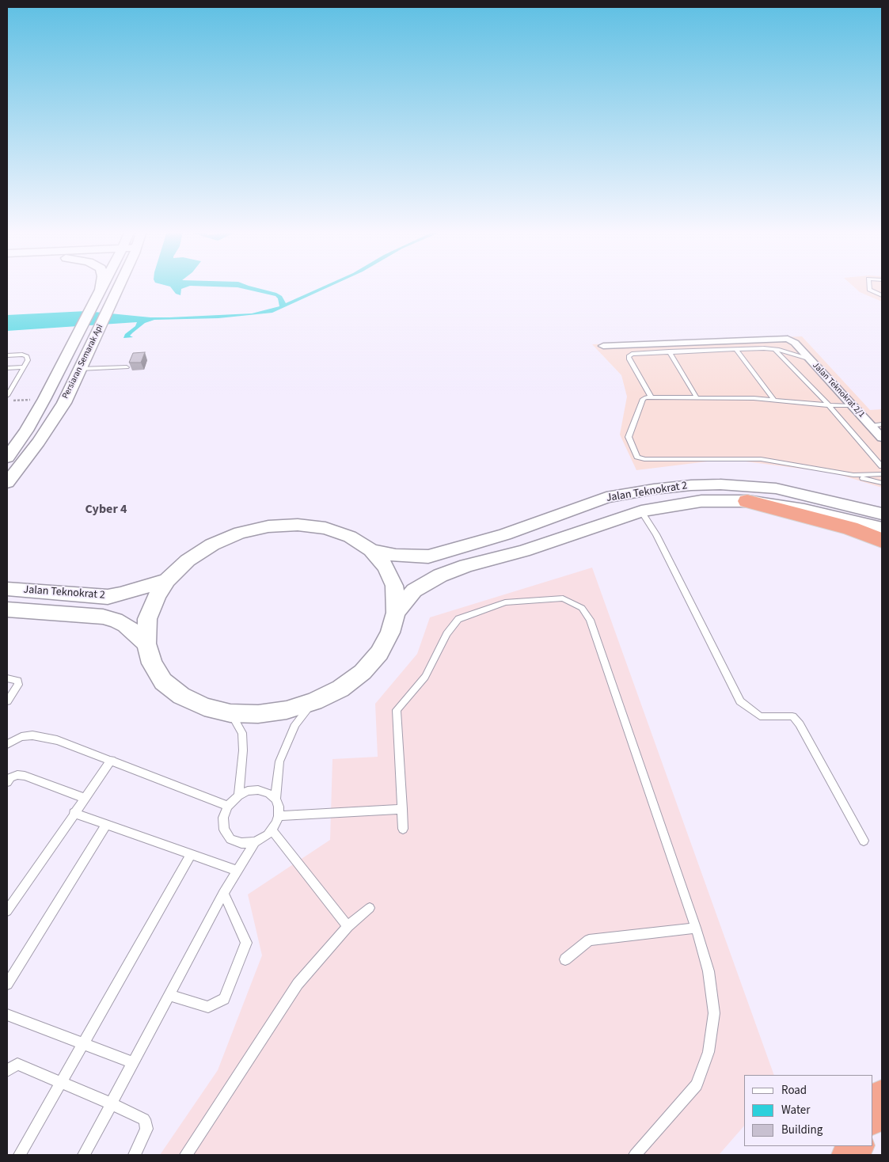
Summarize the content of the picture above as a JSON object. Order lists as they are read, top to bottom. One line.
{"streets":{"main road":["Persiaran Semarak Api","Jalan Teknokrat 2"],"street":["Jalan Teknokrat 2/1"]},"districts":["Cyber 4"],"legend":["Road","Water","Building"]}
